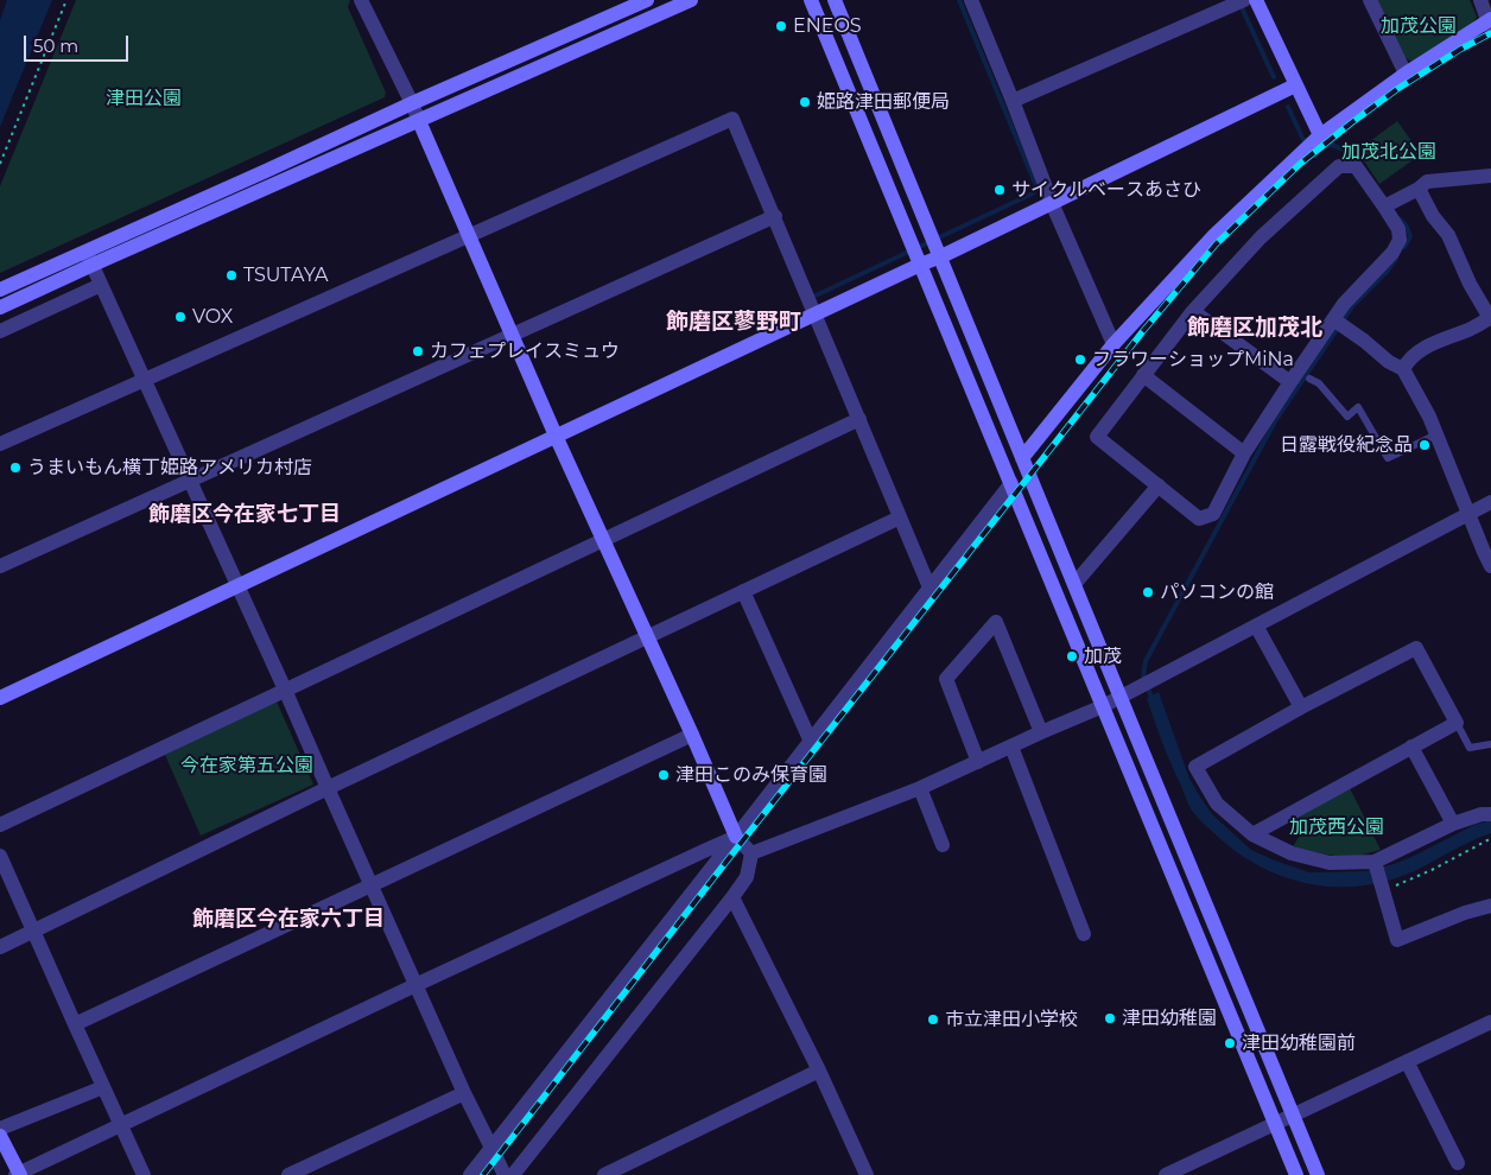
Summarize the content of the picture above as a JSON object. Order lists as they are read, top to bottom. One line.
{"districts":["飾磨区蓼野町","飾磨区加茂北","飾磨区今在家七丁目","飾磨区今在家六丁目"],"parks":["加茂公園","津田公園","加茂北公園","今在家第五公園","加茂西公園"],"places":["ENEOS","姫路津田郵便局","サイクルベースあさひ","TSUTAYA","VOX","カフェプレイスミュウ","フラワーショップMiNa","日露戦役紀念品","うまいもん横丁姫路アメリカ村店","パソコンの館","加茂","津田このみ保育園","津田幼稚園","市立津田小学校","津田幼稚園前"],"scale_bar":"50 m"}
